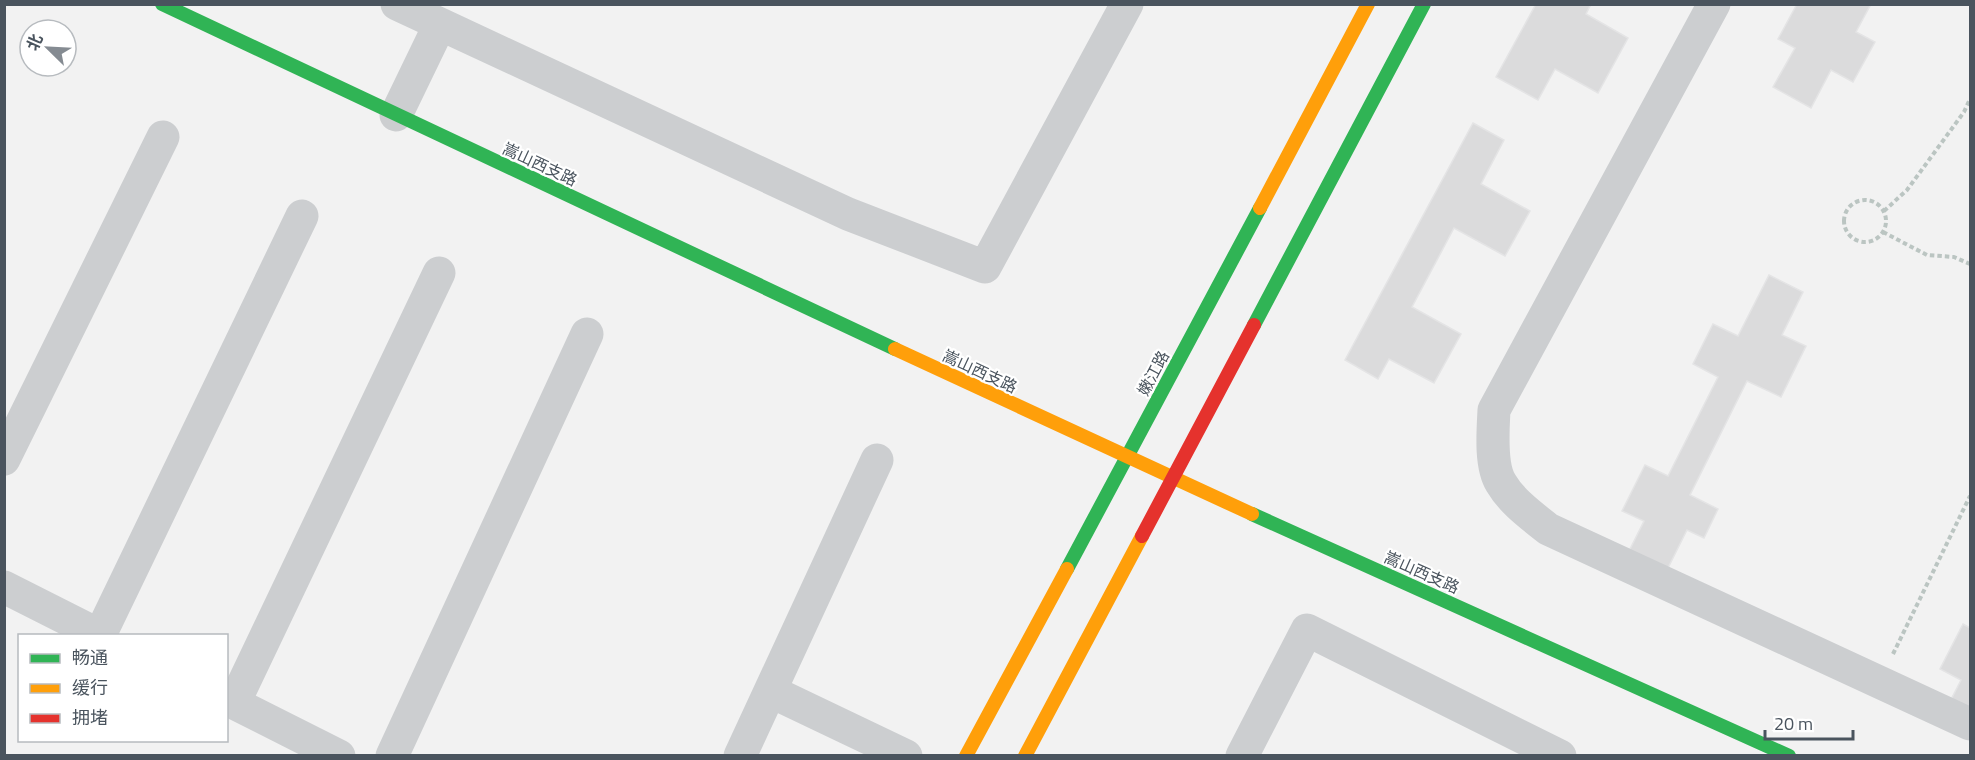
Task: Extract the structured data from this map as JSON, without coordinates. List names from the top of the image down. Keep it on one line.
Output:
{"streets":{"main road":["嵩山西支路","嫩江路"]},"crossings":[["嵩山西支路","嫩江路"]],"legend":["畅通","缓行","拥堵"],"scale_bar":"20 m","north":"top left"}
